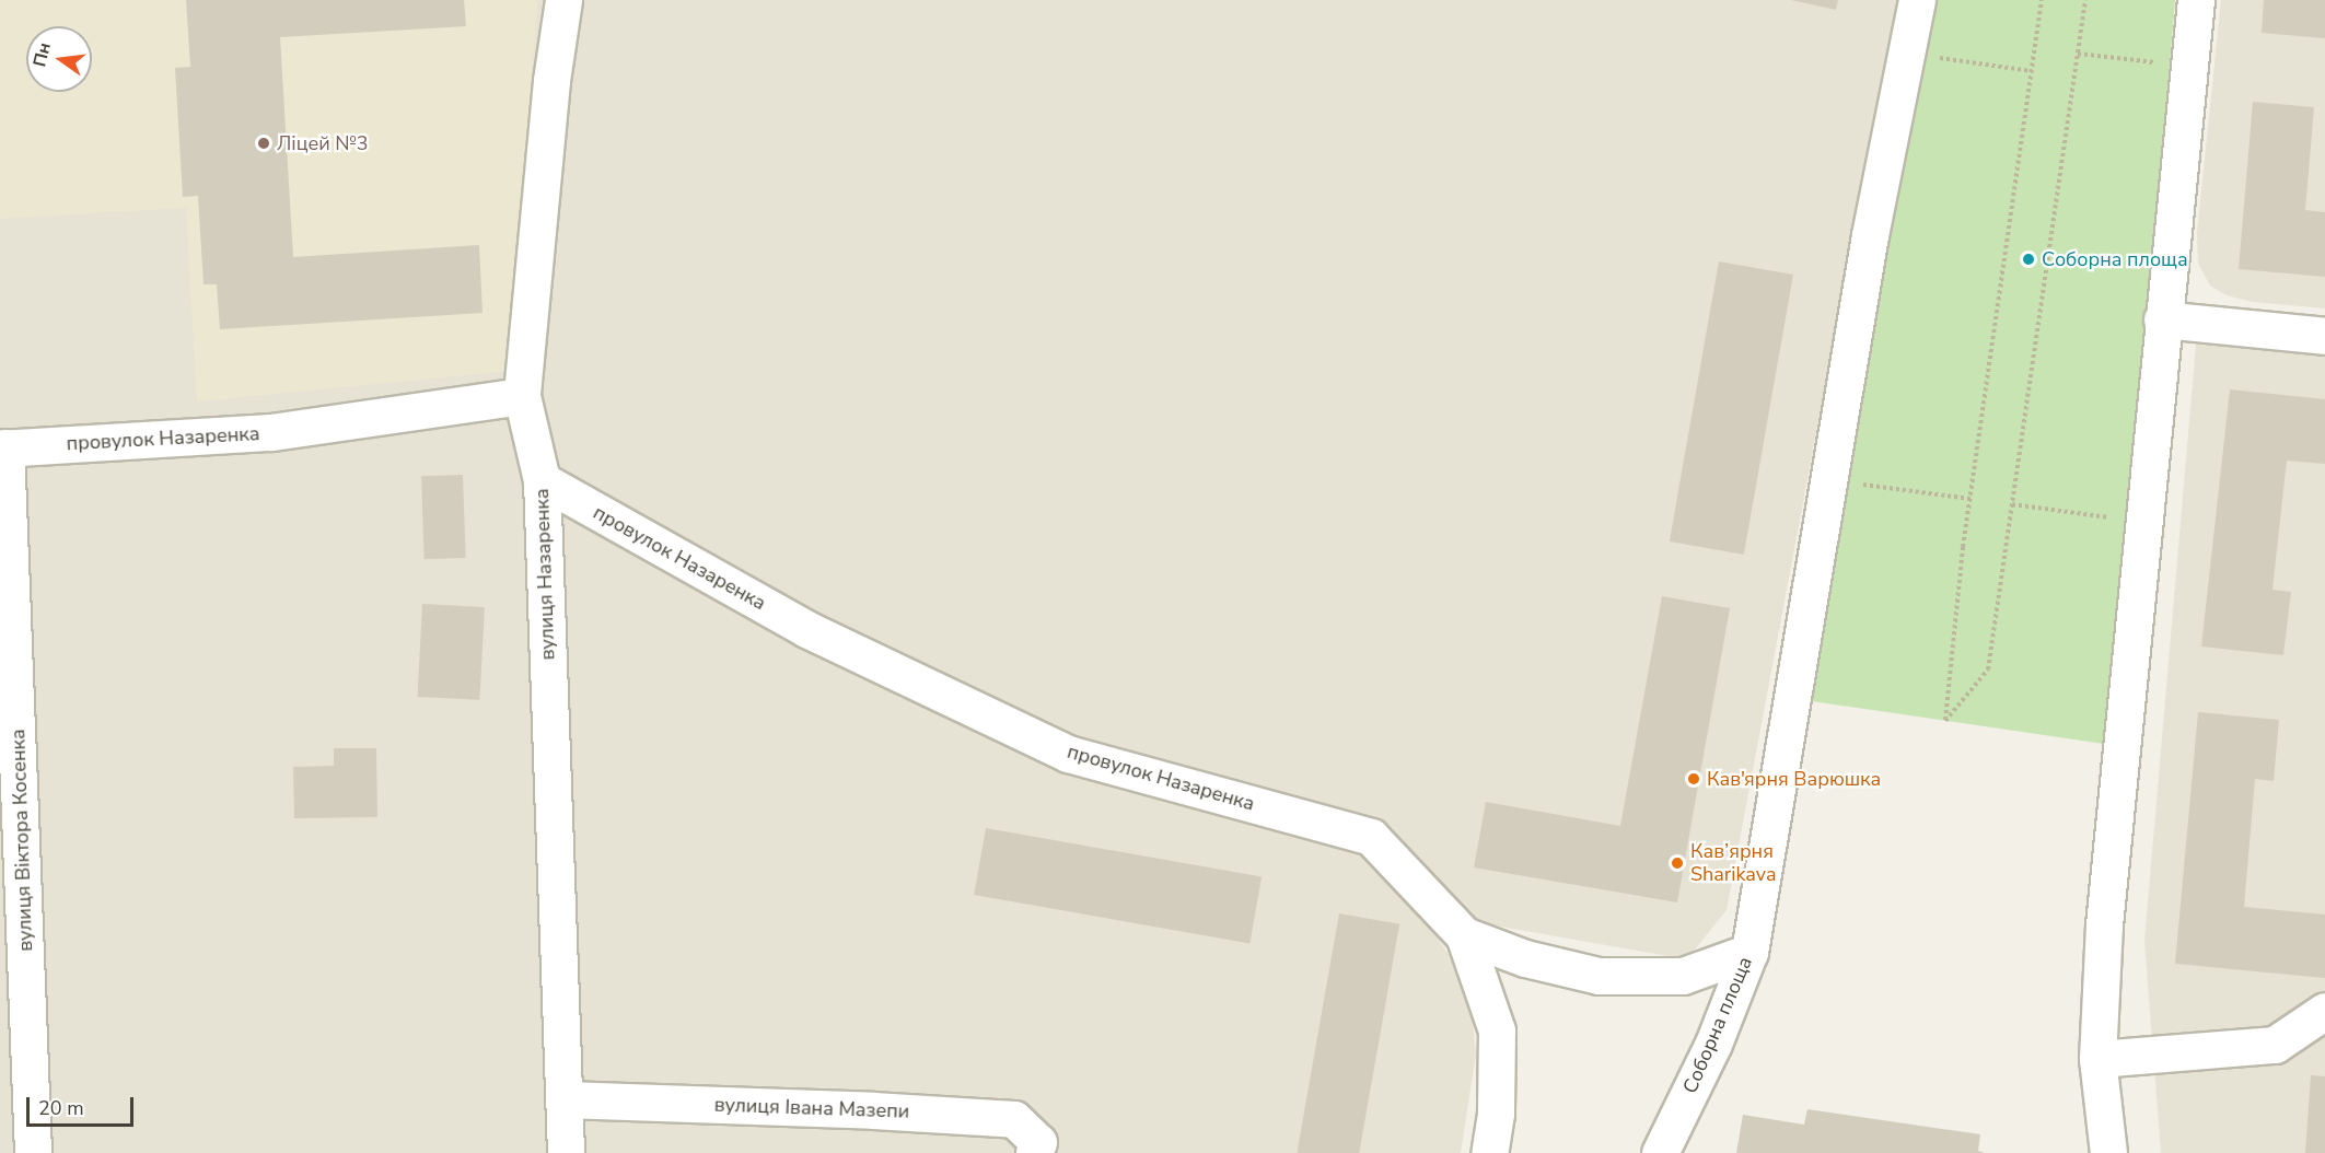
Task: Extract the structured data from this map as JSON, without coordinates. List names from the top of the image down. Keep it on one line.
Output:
{"streets":{"street":["провулок Назаренка","вулиця Назаренка","вулиця Віктора Косенка","Соборна площа","вулиця Івана Мазепи"]},"crossings":[["провулок Назаренка","вулиця Назаренка"],["провулок Назаренка","вулиця Віктора Косенка"],["провулок Назаренка","Соборна площа"],["вулиця Назаренка","вулиця Івана Мазепи"]],"places":["Ліцей №3","Соборна площа","Кав'ярня Варюшка","Кав’ярня Sharikava"],"scale_bar":"20 m","north":"left"}
